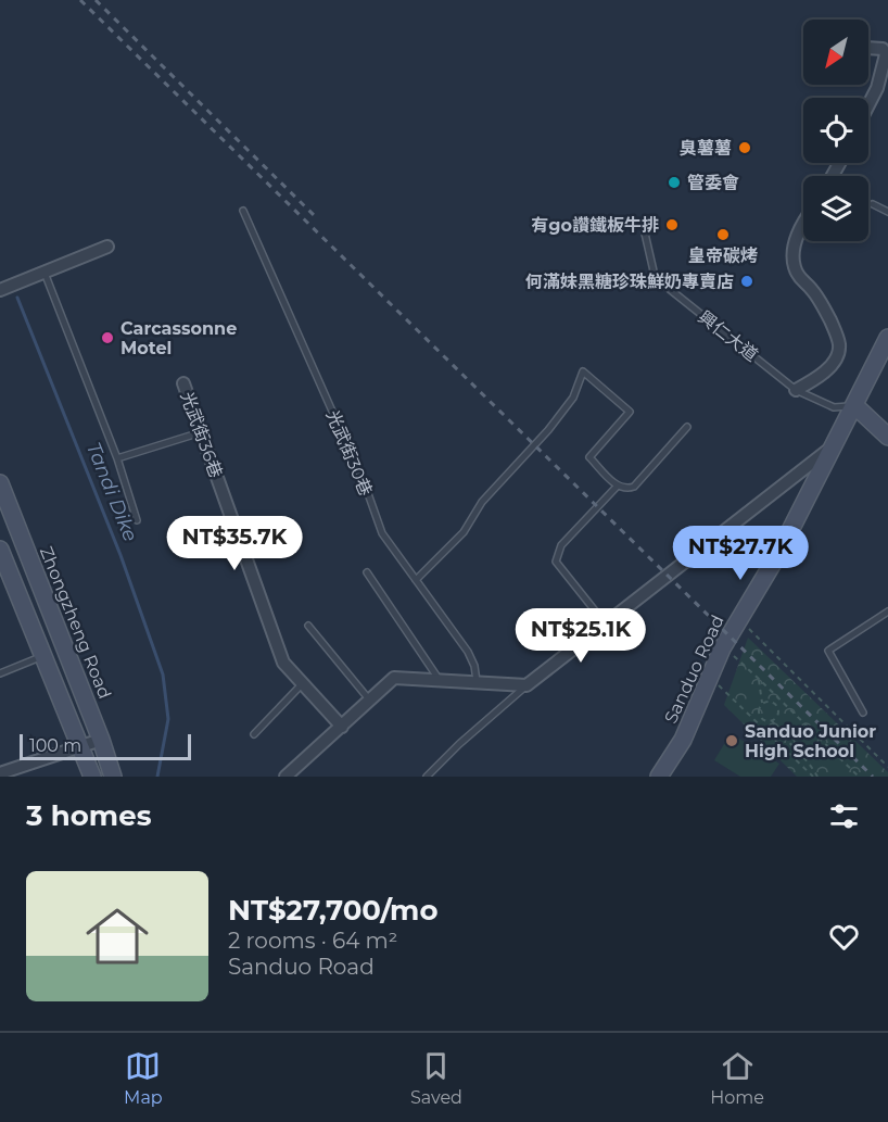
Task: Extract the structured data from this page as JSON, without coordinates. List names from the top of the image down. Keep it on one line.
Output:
{"streets":{"main road":["Zhongzheng Road","Sanduo Road"],"street":["光武街36巷"],"lane":["興仁大道","光武街30巷"]},"crossings":[["興仁大道","Sanduo Road"]],"water":["Tandi Dike"],"places":["臭薯薯","管委會","有go讚鐵板牛排","皇帝碳烤","何滿妹黑糖珍珠鮮奶專賣店","Carcassonne Motel","Sanduo Junior High School"],"scale_bar":"100 m","north":"bottom left","page":{"price":["NT$35.7K","NT$27.7K","NT$25.1K"],"scale":"100 m","heading":"3 homes","list":[{"name":"NT$27,700/mo","note":"2 rooms · 64 m² · Sanduo Road"}],"tabs":["Map","Saved","Home"]}}
